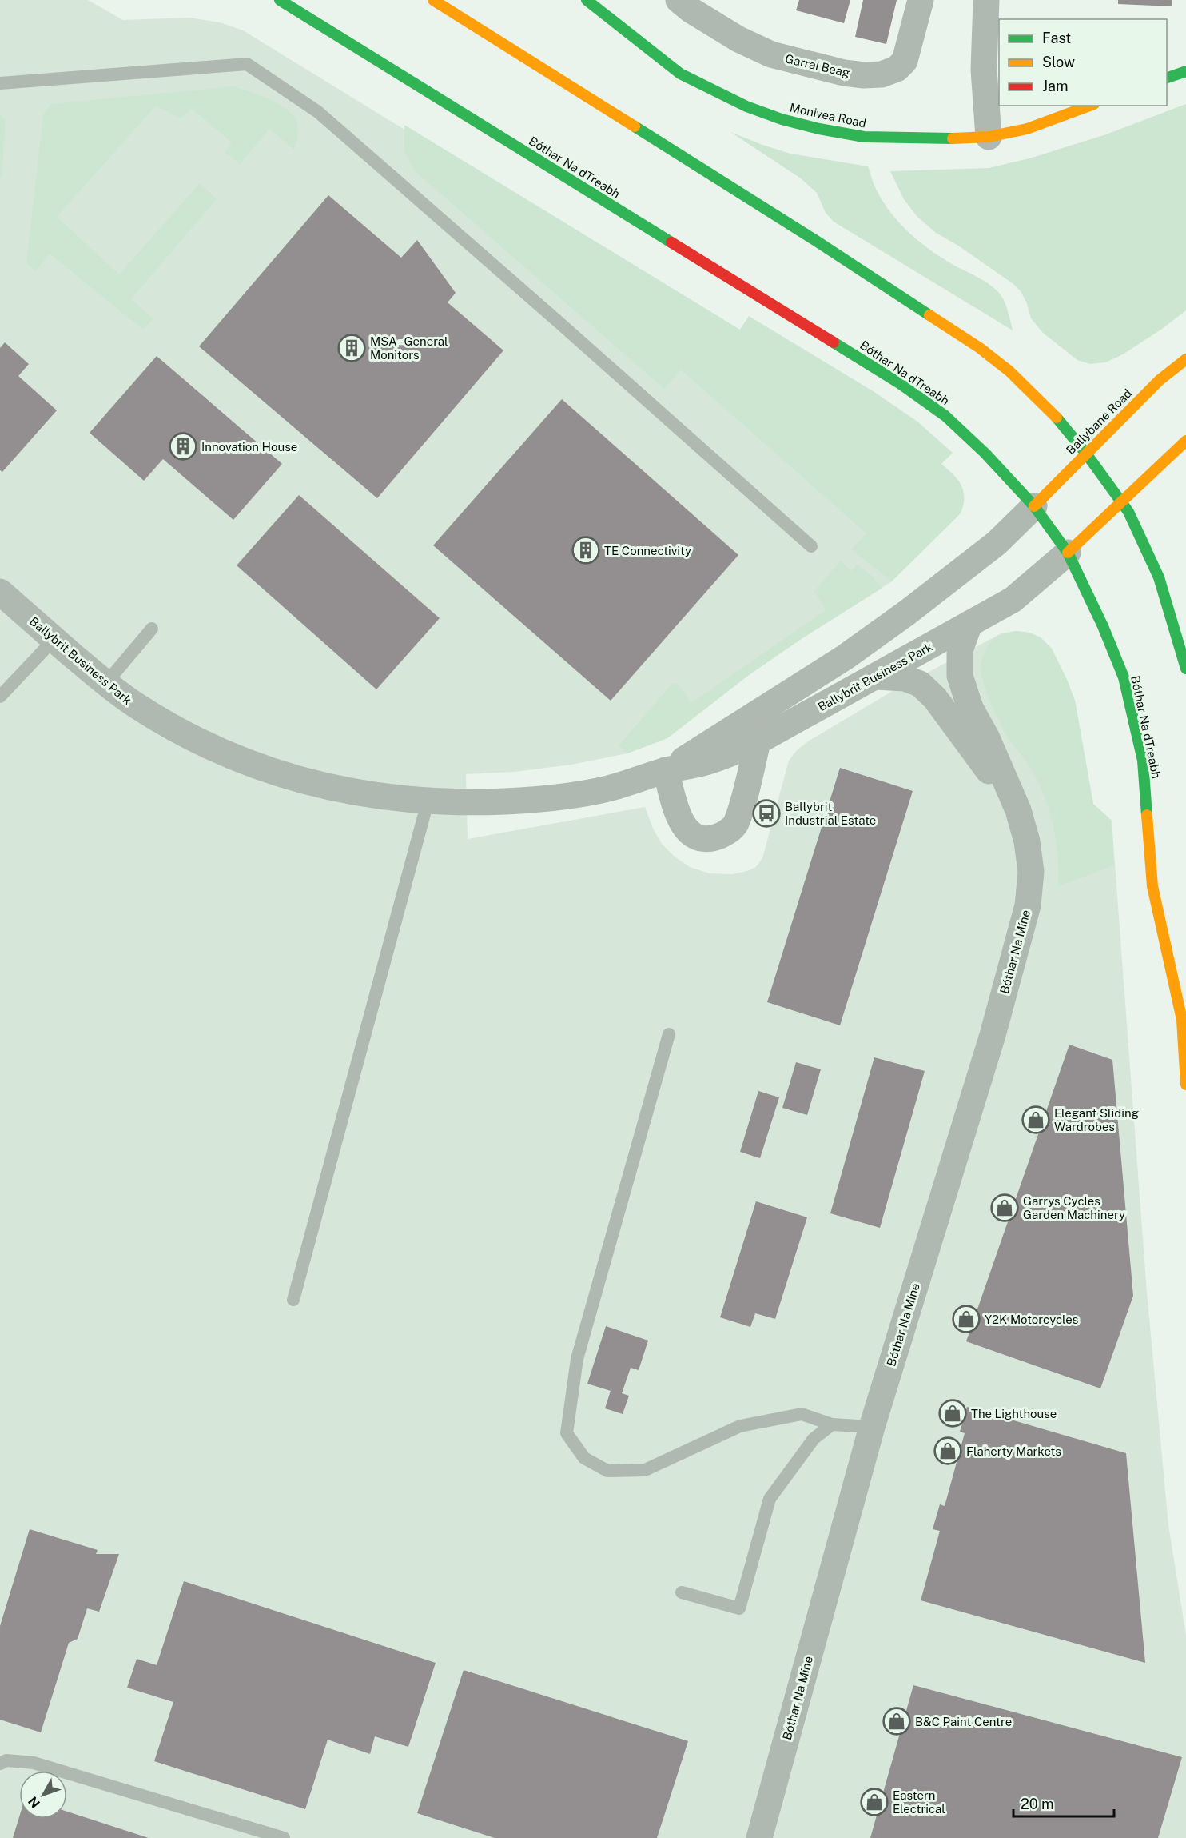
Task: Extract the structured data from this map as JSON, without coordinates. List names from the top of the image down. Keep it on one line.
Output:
{"streets":{"main road":["Monivea Road","Bóthar Na dTreabh","Ballybane Road"],"street":["Garraí Beag","Ballybrit Business Park","Bóthar Na Míne"]},"crossings":[["Bóthar Na dTreabh","Ballybane Road"],["Bóthar Na dTreabh","Ballybrit Business Park"],["Ballybane Road","Ballybrit Business Park"],["Ballybrit Business Park","Bóthar Na Míne"]],"places":{"building":["MSA - General Monitors","Innovation House","TE Connectivity"],"bus stop":["Ballybrit Industrial Estate"],"shop":["Elegant Sliding Wardrobes","Garrys Cycles Garden Machinery","Y2K Motorcycles","The Lighthouse","Flaherty Markets","B&C Paint Centre","Eastern Electrical"]},"legend":["Fast","Slow","Jam"],"scale_bar":"20 m","north":"bottom left"}
